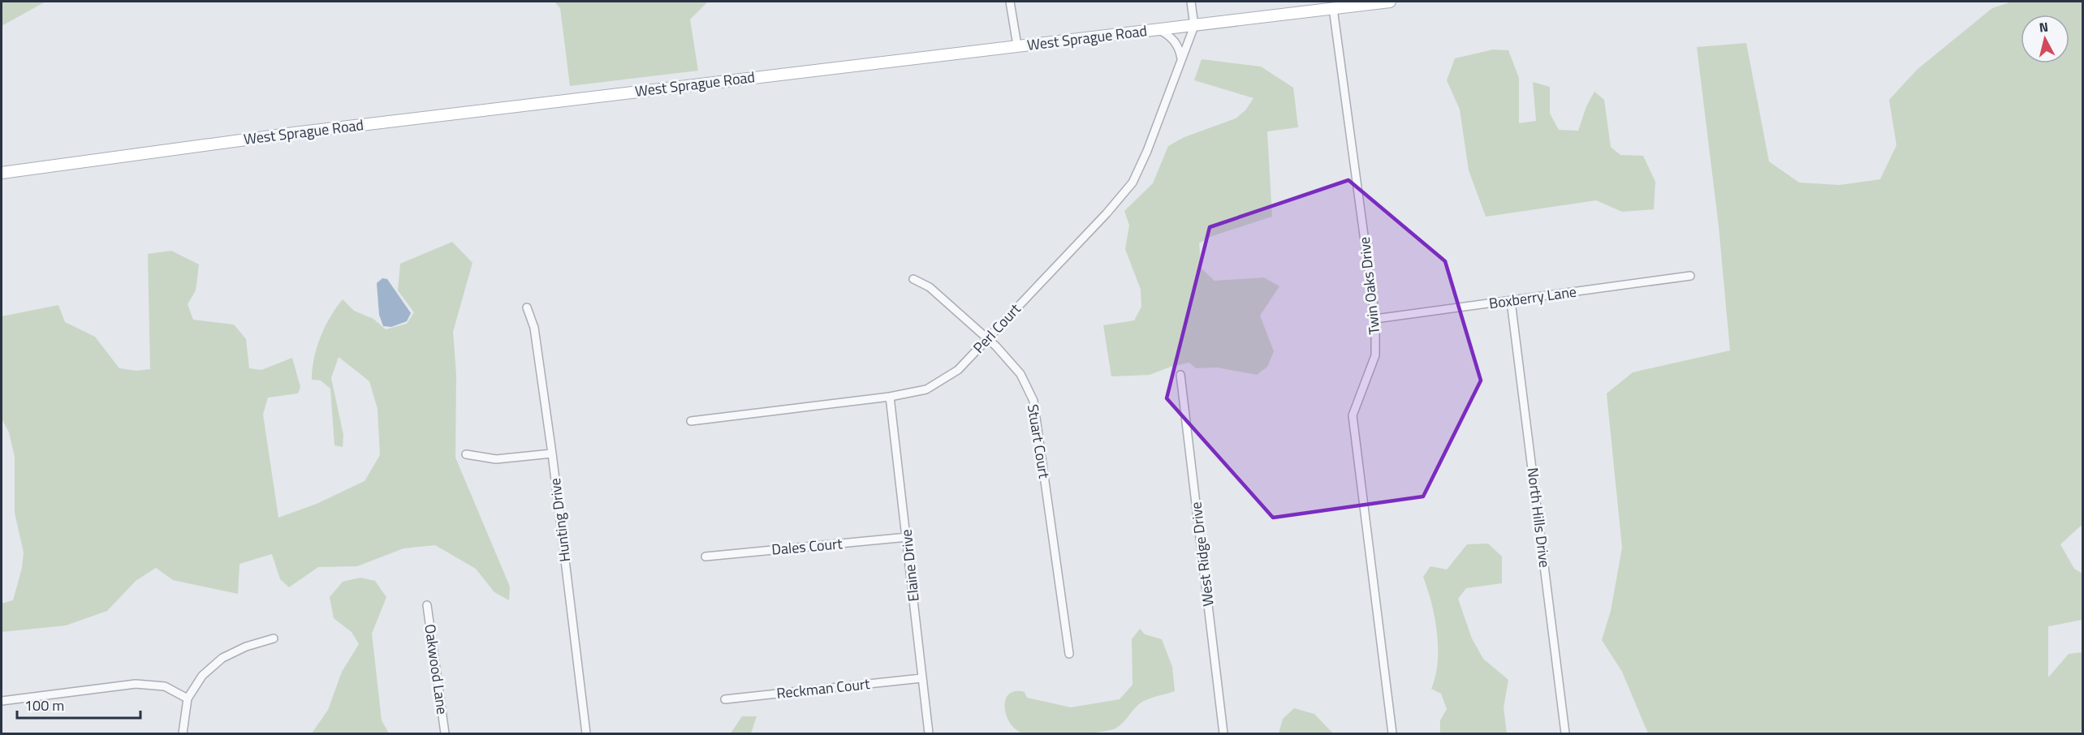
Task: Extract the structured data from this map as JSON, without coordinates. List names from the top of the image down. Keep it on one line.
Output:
{"streets":{"street":["West Sprague Road","Twin Oaks Drive","Boxberry Lane","Perl Court","Stuart Court","North Hills Drive","Hunting Drive","Dales Court","West Ridge Drive","Elaine Drive","Oakwood Lane","Reckman Court"]},"crossings":[["West Sprague Road","Twin Oaks Drive"],["West Sprague Road","Perl Court"],["Twin Oaks Drive","Boxberry Lane"],["Boxberry Lane","North Hills Drive"],["Perl Court","Stuart Court"],["Perl Court","Elaine Drive"],["Dales Court","Elaine Drive"],["Elaine Drive","Reckman Court"]],"scale_bar":"100 m","north":"top"}
